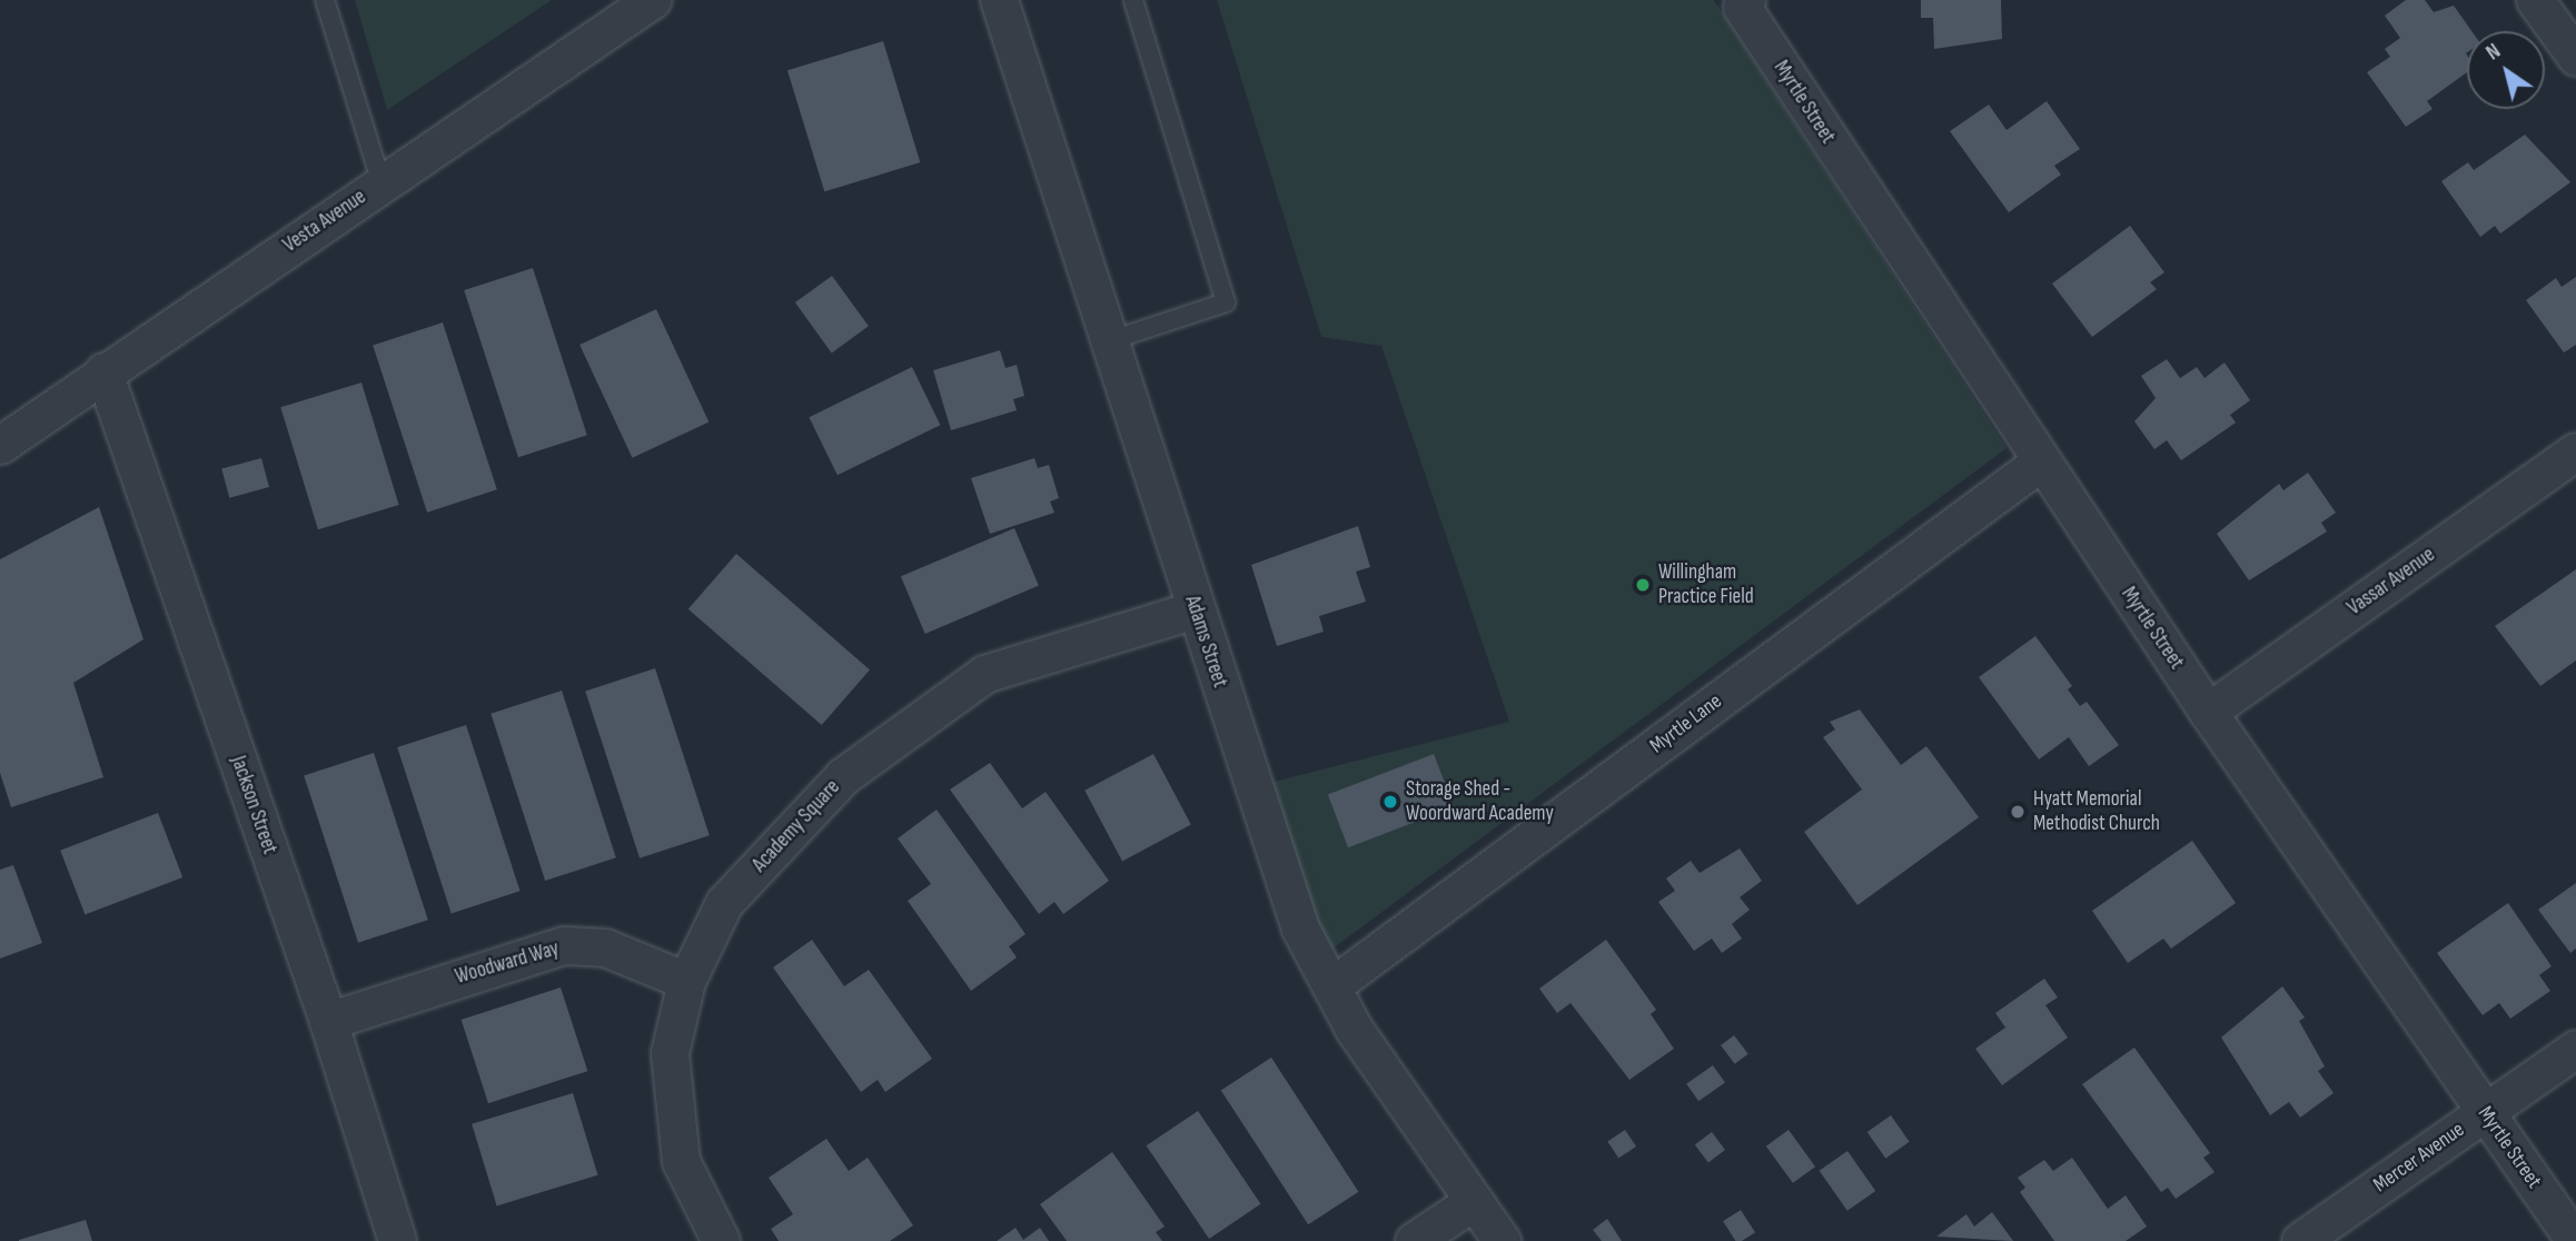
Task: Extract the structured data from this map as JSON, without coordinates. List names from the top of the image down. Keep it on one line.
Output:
{"streets":{"street":["Myrtle Street","Vesta Avenue","Vassar Avenue","Adams Street","Myrtle Lane","Jackson Street","Academy Square","Woodward Way","Mercer Avenue"]},"crossings":[["Myrtle Street","Vassar Avenue"],["Myrtle Street","Myrtle Lane"],["Myrtle Street","Mercer Avenue"],["Vesta Avenue","Jackson Street"],["Adams Street","Myrtle Lane"],["Adams Street","Academy Square"],["Jackson Street","Woodward Way"],["Academy Square","Woodward Way"]],"places":["Willingham Practice Field","Storage Shed - Woordward Academy","Hyatt Memorial Methodist Church"],"north":"top left"}
